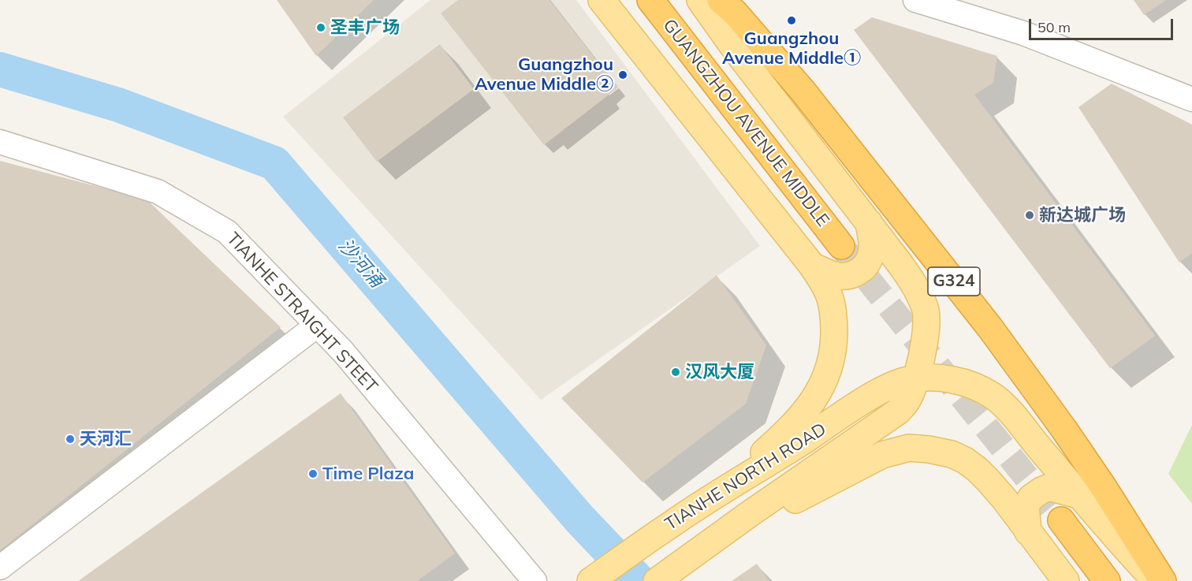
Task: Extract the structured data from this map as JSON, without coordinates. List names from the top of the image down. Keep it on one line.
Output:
{"streets":{"highway":["GUANGZHOU AVENUE MIDDLE","G324"],"main road":["TIANHE NORTH ROAD"],"street":["TIANHE STRAIGHT STEET"]},"water":["沙河涌"],"places":["Guangzhou Avenue Middle①","圣丰广场","Guangzhou Avenue Middle②","新达城广场","汉风大厦","天河汇","Time Plaza"],"scale_bar":"50 m"}
